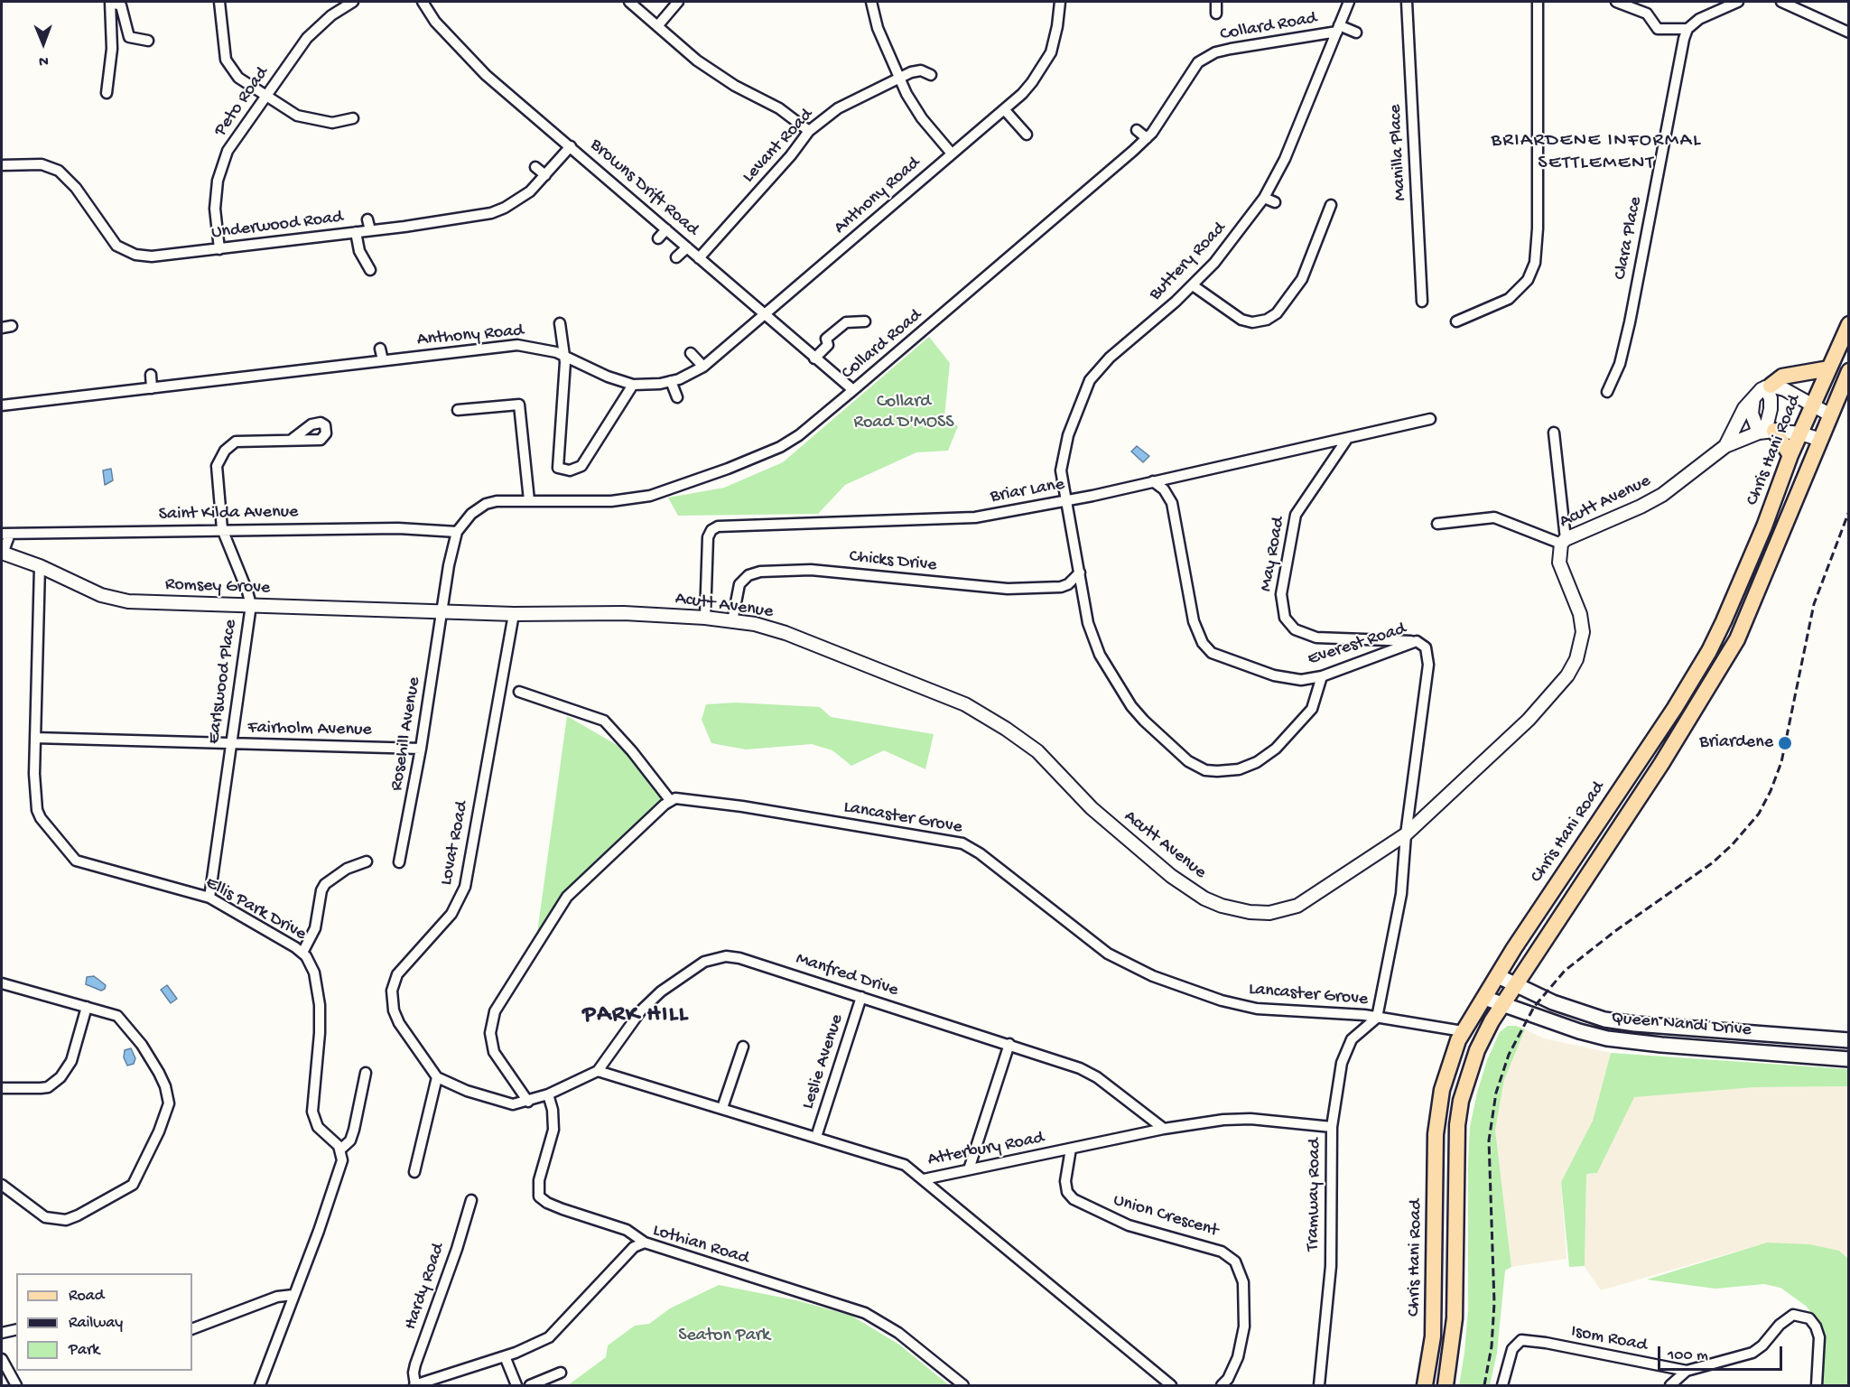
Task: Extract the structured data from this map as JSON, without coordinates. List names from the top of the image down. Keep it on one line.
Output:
{"streets":{"main road":["Chris Hani Road","Queen Nandi Drive"],"street":["Collard Road","Peto Road","Levant Road","Manilla Place","Browns Drift Road","Anthony Road","Underwood Road","Clara Place","Buttery Road","Briar Lane","Acutt Avenue","Saint Kilda Avenue","May Road","Chicks Drive","Romsey Grove","Everest Road","Earlswood Place","Fairholm Avenue","Rosehill Avenue","Lancaster Grove","Lovat Road","Ellis Park Drive","Manfred Drive","Leslie Avenue","Atterbury Road","Tramway Road","Union Crescent","Lothian Road","Hardy Road","Isom Road"]},"crossings":[["Collard Road","Browns Drift Road"],["Collard Road","Buttery Road"],["Collard Road","Saint Kilda Avenue"],["Peto Road","Underwood Road"],["Levant Road","Browns Drift Road"],["Browns Drift Road","Anthony Road"],["Browns Drift Road","Underwood Road"],["Buttery Road","Briar Lane"],["Buttery Road","Chicks Drive"],["Buttery Road","Everest Road"],["Chris Hani Road","Acutt Avenue"],["Chris Hani Road","Lancaster Grove"],["Chris Hani Road","Queen Nandi Drive"],["Briar Lane","Acutt Avenue"],["Briar Lane","May Road"],["Briar Lane","Everest Road"],["Acutt Avenue","Chicks Drive"],["Acutt Avenue","Romsey Grove"],["Acutt Avenue","Everest Road"],["Acutt Avenue","Rosehill Avenue"],["Acutt Avenue","Lovat Road"],["Saint Kilda Avenue","Earlswood Place"],["May Road","Everest Road"],["Romsey Grove","Earlswood Place"],["Romsey Grove","Rosehill Avenue"],["Romsey Grove","Ellis Park Drive"],["Everest Road","Lancaster Grove"],["Everest Road","Tramway Road"],["Earlswood Place","Fairholm Avenue"],["Earlswood Place","Ellis Park Drive"],["Fairholm Avenue","Rosehill Avenue"],["Fairholm Avenue","Ellis Park Drive"],["Lancaster Grove","Tramway Road"],["Manfred Drive","Leslie Avenue"],["Manfred Drive","Atterbury Road"],["Leslie Avenue","Atterbury Road"],["Atterbury Road","Tramway Road"],["Atterbury Road","Union Crescent"],["Lothian Road","Hardy Road"]],"districts":["BRIARDENE INFORMAL SETTLEMENT","PARK HILL"],"parks":["Collard Road D'MOSS","Seaton Park"],"places":["Briardene"],"legend":["Road","Railway","Park"],"scale_bar":"100 m","north":"bottom"}
